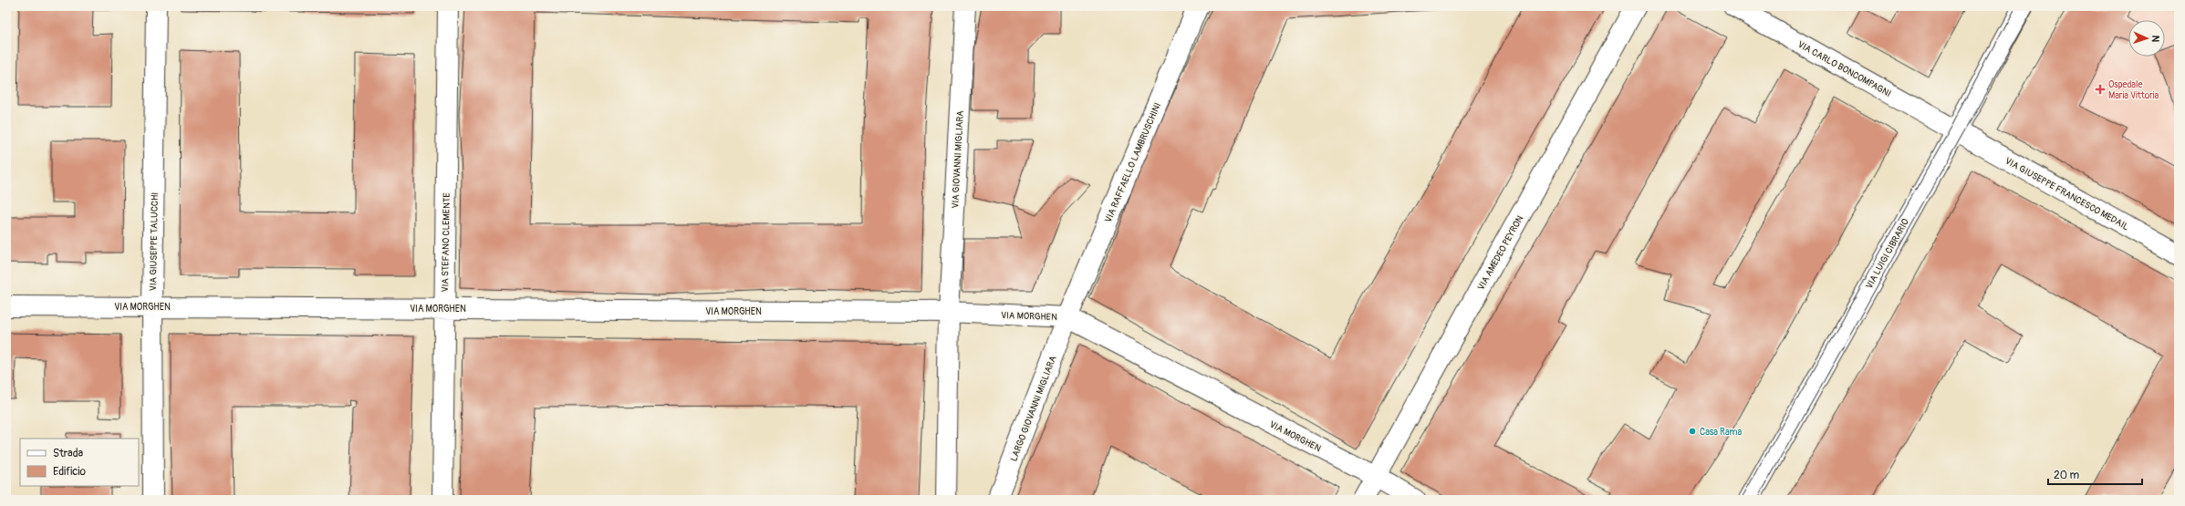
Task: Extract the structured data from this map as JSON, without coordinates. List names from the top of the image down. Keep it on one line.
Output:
{"streets":{"street":["VIA CARLO BONCOMPAGNI","VIA GIOVANNI MIGLIARA","VIA RAFFAELLO LAMBRUSCHINI","VIA GIUSEPPE FRANCESCO MEDAIL","VIA GIUSEPPE TALUCCHI","VIA STEFANO CLEMENTE","VIA AMEDEO PEYRON","VIA LUIGI CIBRARIO","VIA MORGHEN","LARGO GIOVANNI MIGLIARA"]},"crossings":[["VIA CARLO BONCOMPAGNI","VIA GIUSEPPE FRANCESCO MEDAIL"],["VIA CARLO BONCOMPAGNI","VIA LUIGI CIBRARIO"],["VIA GIOVANNI MIGLIARA","VIA MORGHEN"],["VIA RAFFAELLO LAMBRUSCHINI","VIA MORGHEN"],["VIA RAFFAELLO LAMBRUSCHINI","LARGO GIOVANNI MIGLIARA"],["VIA GIUSEPPE FRANCESCO MEDAIL","VIA LUIGI CIBRARIO"],["VIA GIUSEPPE TALUCCHI","VIA MORGHEN"],["VIA STEFANO CLEMENTE","VIA MORGHEN"],["VIA AMEDEO PEYRON","VIA MORGHEN"],["VIA MORGHEN","LARGO GIOVANNI MIGLIARA"]],"places":{"health":["Ospedale Maria Vittoria"],"other":["Casa Rama"]},"legend":["Strada","Edificio"],"scale_bar":"20 m","north":"right"}
